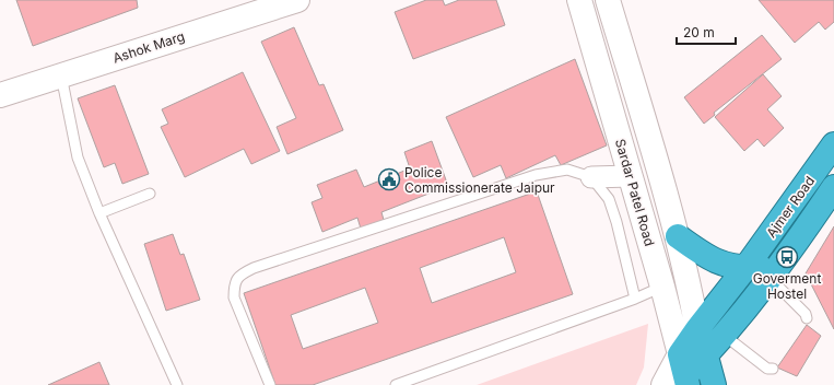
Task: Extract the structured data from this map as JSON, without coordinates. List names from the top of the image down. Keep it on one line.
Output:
{"streets":{"highway":["Ajmer Road"],"street":["Ashok Marg","Sardar Patel Road"]},"crossings":[["Sardar Patel Road","Ajmer Road"]],"places":{"public building":["Police Commissionerate Jaipur"],"bus stop":["Goverment Hostel"]},"scale_bar":"20 m"}
